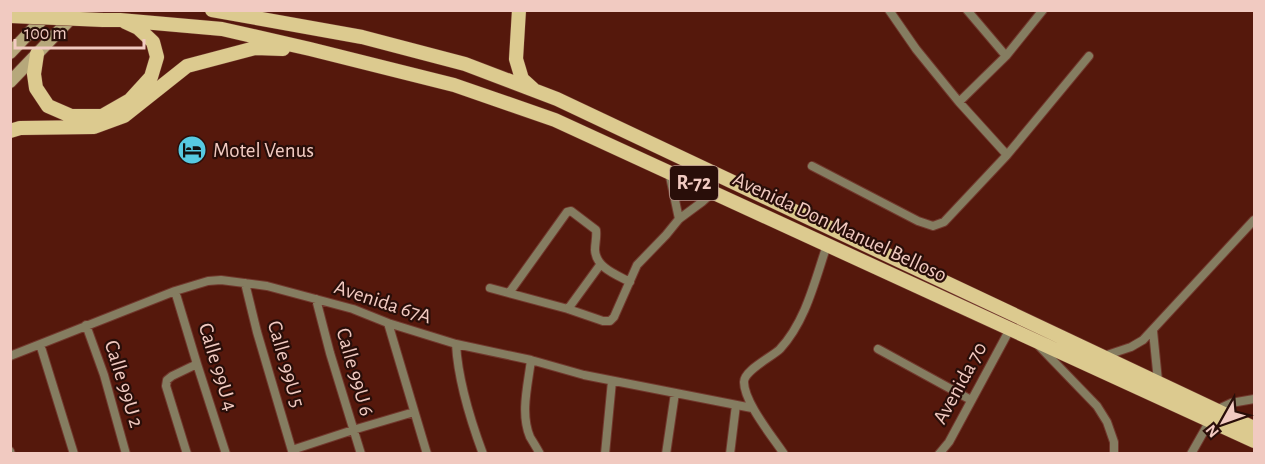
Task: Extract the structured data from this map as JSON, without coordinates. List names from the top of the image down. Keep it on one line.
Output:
{"streets":{"main road":["R-72","Avenida Don Manuel Belloso"],"street":["Avenida 67A","Calle 99U 5","Calle 99U 4","Calle 99U 6","Avenida 70","Calle 99U 2"]},"crossings":[["Avenida Don Manuel Belloso","Avenida 70"],["Avenida 67A","Calle 99U 5"],["Avenida 67A","Calle 99U 4"],["Avenida 67A","Calle 99U 6"],["Avenida 67A","Calle 99U 2"]],"places":{"hotel":["Motel Venus"]},"scale_bar":"100 m","north":"bottom left"}
